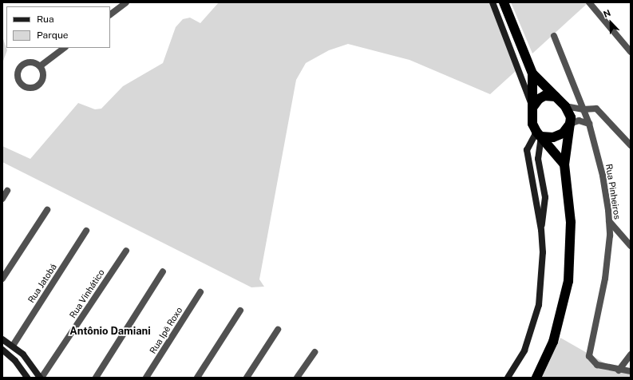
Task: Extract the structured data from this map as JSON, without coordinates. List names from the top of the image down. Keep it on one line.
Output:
{"streets":{"street":["Rua Pinheiros","Rua Jatobá","Rua Vinhático","Rua Ipê Roxo"]},"districts":["Antônio Damiani"],"legend":["Rua","Parque"],"north":"top left"}
